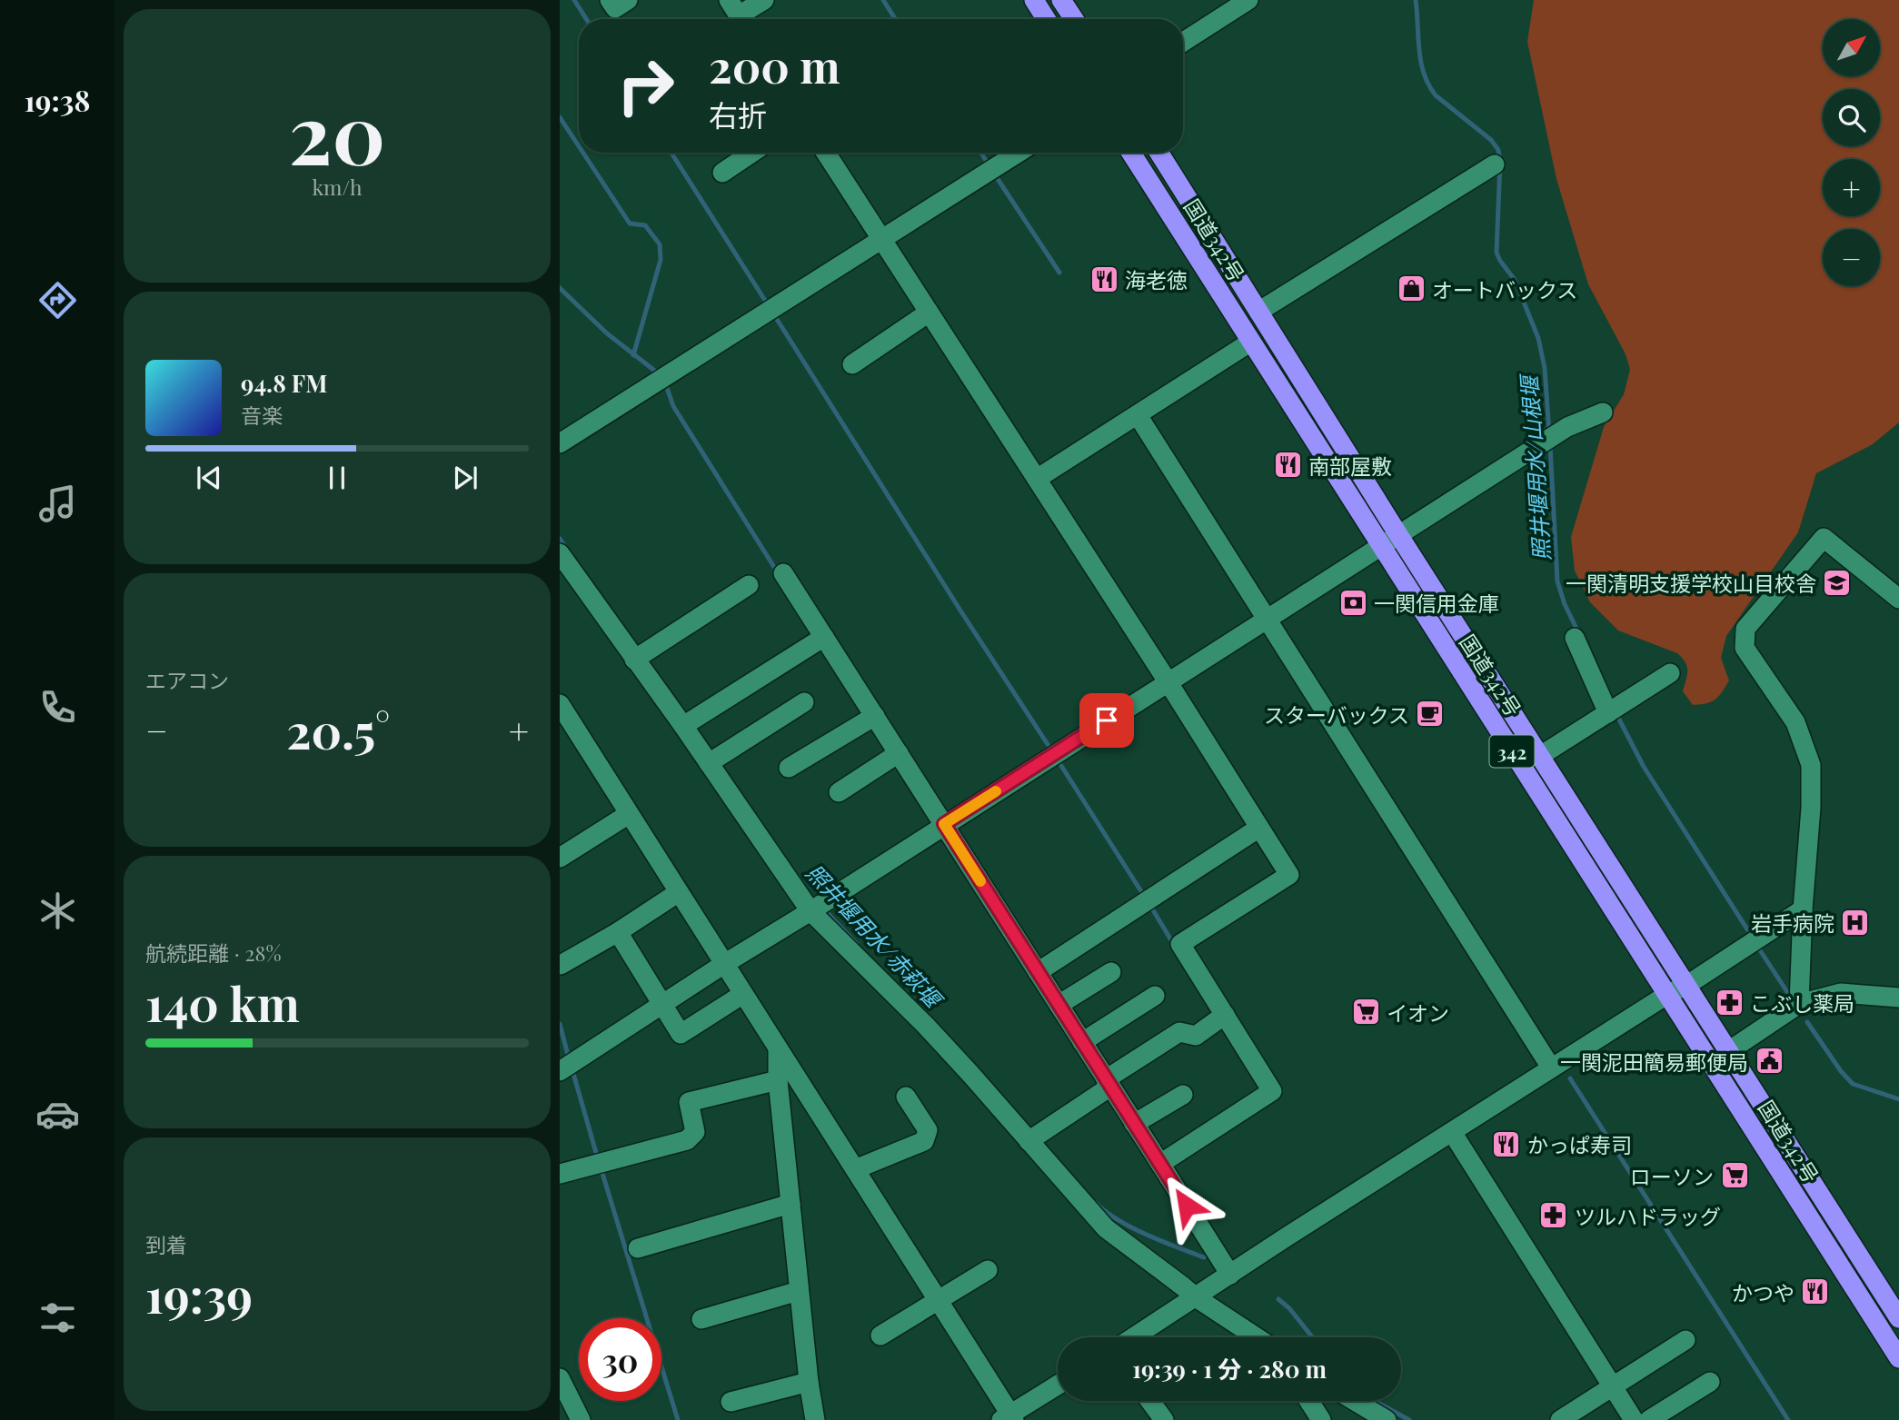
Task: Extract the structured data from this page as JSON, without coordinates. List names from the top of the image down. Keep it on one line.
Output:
{"streets":{"highway":["国道342号","342"]},"water":["照井堰用水/山根堰","照井堰用水/赤萩堰"],"places":{"restaurant":["海老徳","南部屋敷","かっぱ寿司","かつや"],"shop":["オートバックス"],"school or university":["一関清明支援学校山目校舎"],"bank":["一関信用金庫"],"cafe":["スターバックス"],"hospital":["岩手病院"],"pharmacy":["こぶし薬局","ツルハドラッグ"],"supermarket":["イオン","ローソン"],"public building":["一関泥田簡易郵便局"]},"north":"top right","page":{"tabs":"19:38","tile":[["20","km/h"],"エアコン",["航続距離 · 28%","140 km"],["到着","19:39"]],"map_buttons":["+","−"],"turn":["200 m","右折"],"song":["94.8 FM","音楽"],"heat":["−","20.5°","+"],"limit":"30","trip":"19:39 · 1 分 · 280 m"}}
